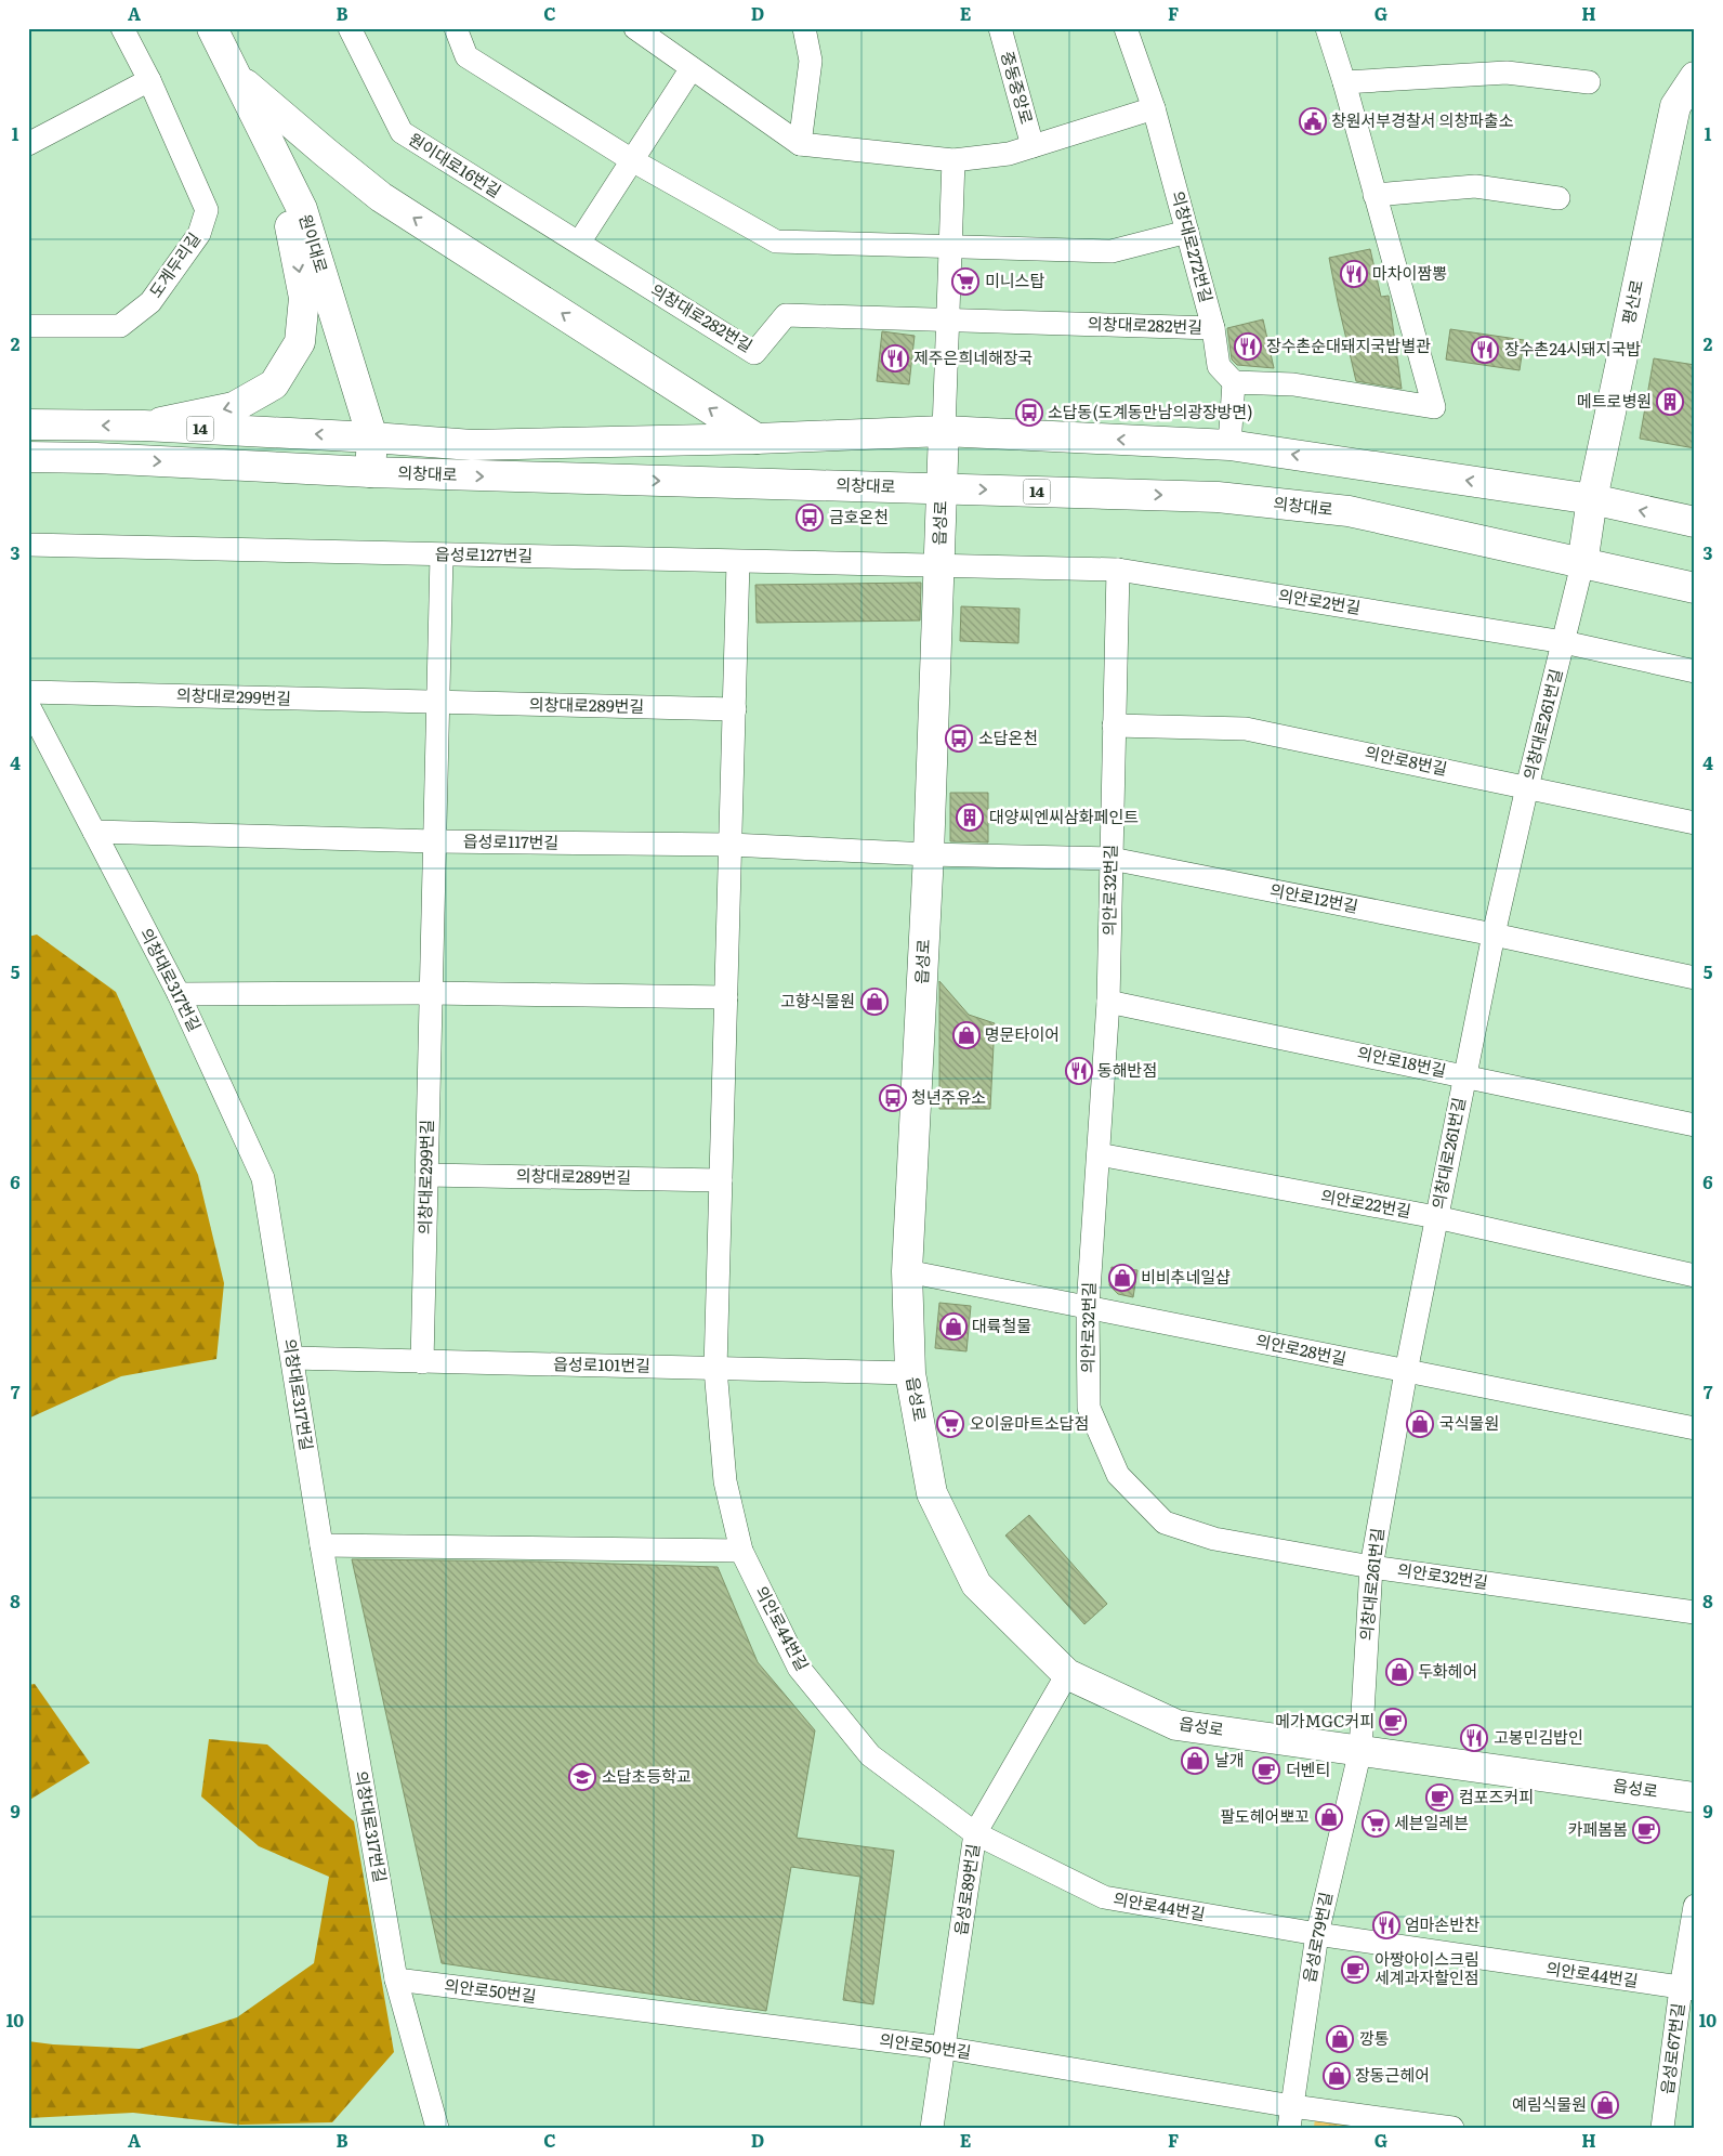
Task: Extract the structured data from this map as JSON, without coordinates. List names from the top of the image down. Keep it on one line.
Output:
{"streets":{"main road":["원이대로","평산로","14","의창대로","읍성로"],"street":["중동중앙로","원이대로16번길","의창대로272번길","도계두리길","의창대로282번길","읍성로127번길","의안로2번길","의창대로299번길","의창대로289번길","의창대로261번길","의안로8번길","읍성로117번길","의안로32번길","의안로12번길","의창대로317번길","의안로18번길","의안로22번길","의안로28번길","읍성로101번길","의안로44번길","읍성로89번길","읍성로79번길","의안로50번길","읍성로67번길"]},"crossings":[["원이대로16번길","의창대로282번길"],["원이대로","의창대로"],["의창대로272번길","의창대로282번길"],["평산로","의창대로"],["평산로","의창대로261번길"],["의창대로","읍성로"],["의창대로","의창대로261번길"],["읍성로","읍성로127번길"],["읍성로","의안로2번길"],["읍성로","의창대로261번길"],["읍성로","읍성로117번길"],["읍성로","의안로12번길"],["읍성로","의안로28번길"],["읍성로","읍성로101번길"],["읍성로","읍성로89번길"],["읍성로","읍성로79번길"],["읍성로127번길","의안로2번길"],["읍성로127번길","의창대로299번길"],["의안로2번길","의창대로261번길"],["의안로2번길","의안로32번길"],["의창대로299번길","의창대로289번길"],["의창대로299번길","읍성로117번길"],["의창대로299번길","읍성로101번길"],["의창대로261번길","의안로8번길"],["의창대로261번길","의안로32번길"],["의창대로261번길","의안로12번길"],["의창대로261번길","의안로18번길"],["의창대로261번길","의안로22번길"],["의창대로261번길","의안로28번길"],["의창대로261번길","읍성로79번길"],["의안로8번길","의안로32번길"],["읍성로117번길","의안로12번길"],["읍성로117번길","의창대로317번길"],["의안로32번길","의안로12번길"],["의안로32번길","의안로18번길"],["의안로32번길","의안로22번길"],["의안로32번길","의안로28번길"],["의창대로317번길","읍성로101번길"],["의창대로317번길","의안로50번길"],["읍성로101번길","의안로44번길"],["의안로44번길","읍성로89번길"],["의안로44번길","읍성로79번길"],["의안로44번길","읍성로67번길"],["읍성로89번길","의안로50번길"],["읍성로79번길","의안로50번길"]],"places":{"public building":["창원서부경찰서 의창파출소"],"restaurant":["마차이짬뽕","장수촌순대돼지국밥별관","장수촌24시돼지국밥","제주은희네해장국","동해반점","고봉민김밥인","엄마손반찬"],"supermarket":["미니스탑","오이윤마트소답점","세븐일레븐"],"building":["메트로병원","대양씨엔씨삼화페인트"],"bus stop":["소답동(도계동만남의광장방면)","금호온천","소답온천","청년주유소"],"shop":["고향식물원","명문타이어","비비추네일샵","대륙철물","국식물원","두화헤어","날개","팔도헤어뽀꼬","깡통","장동근헤어","예림식물원"],"cafe":["메가MGC커피","더벤티","컴포즈커피","카페봄봄","아짱아이스크림 세계과자할인점"],"school or university":["소답초등학교"]},"grid":{"columns":["A","B","C","D","E","F","G","H"],"rows":["1","2","3","4","5","6","7","8","9","10"]}}
